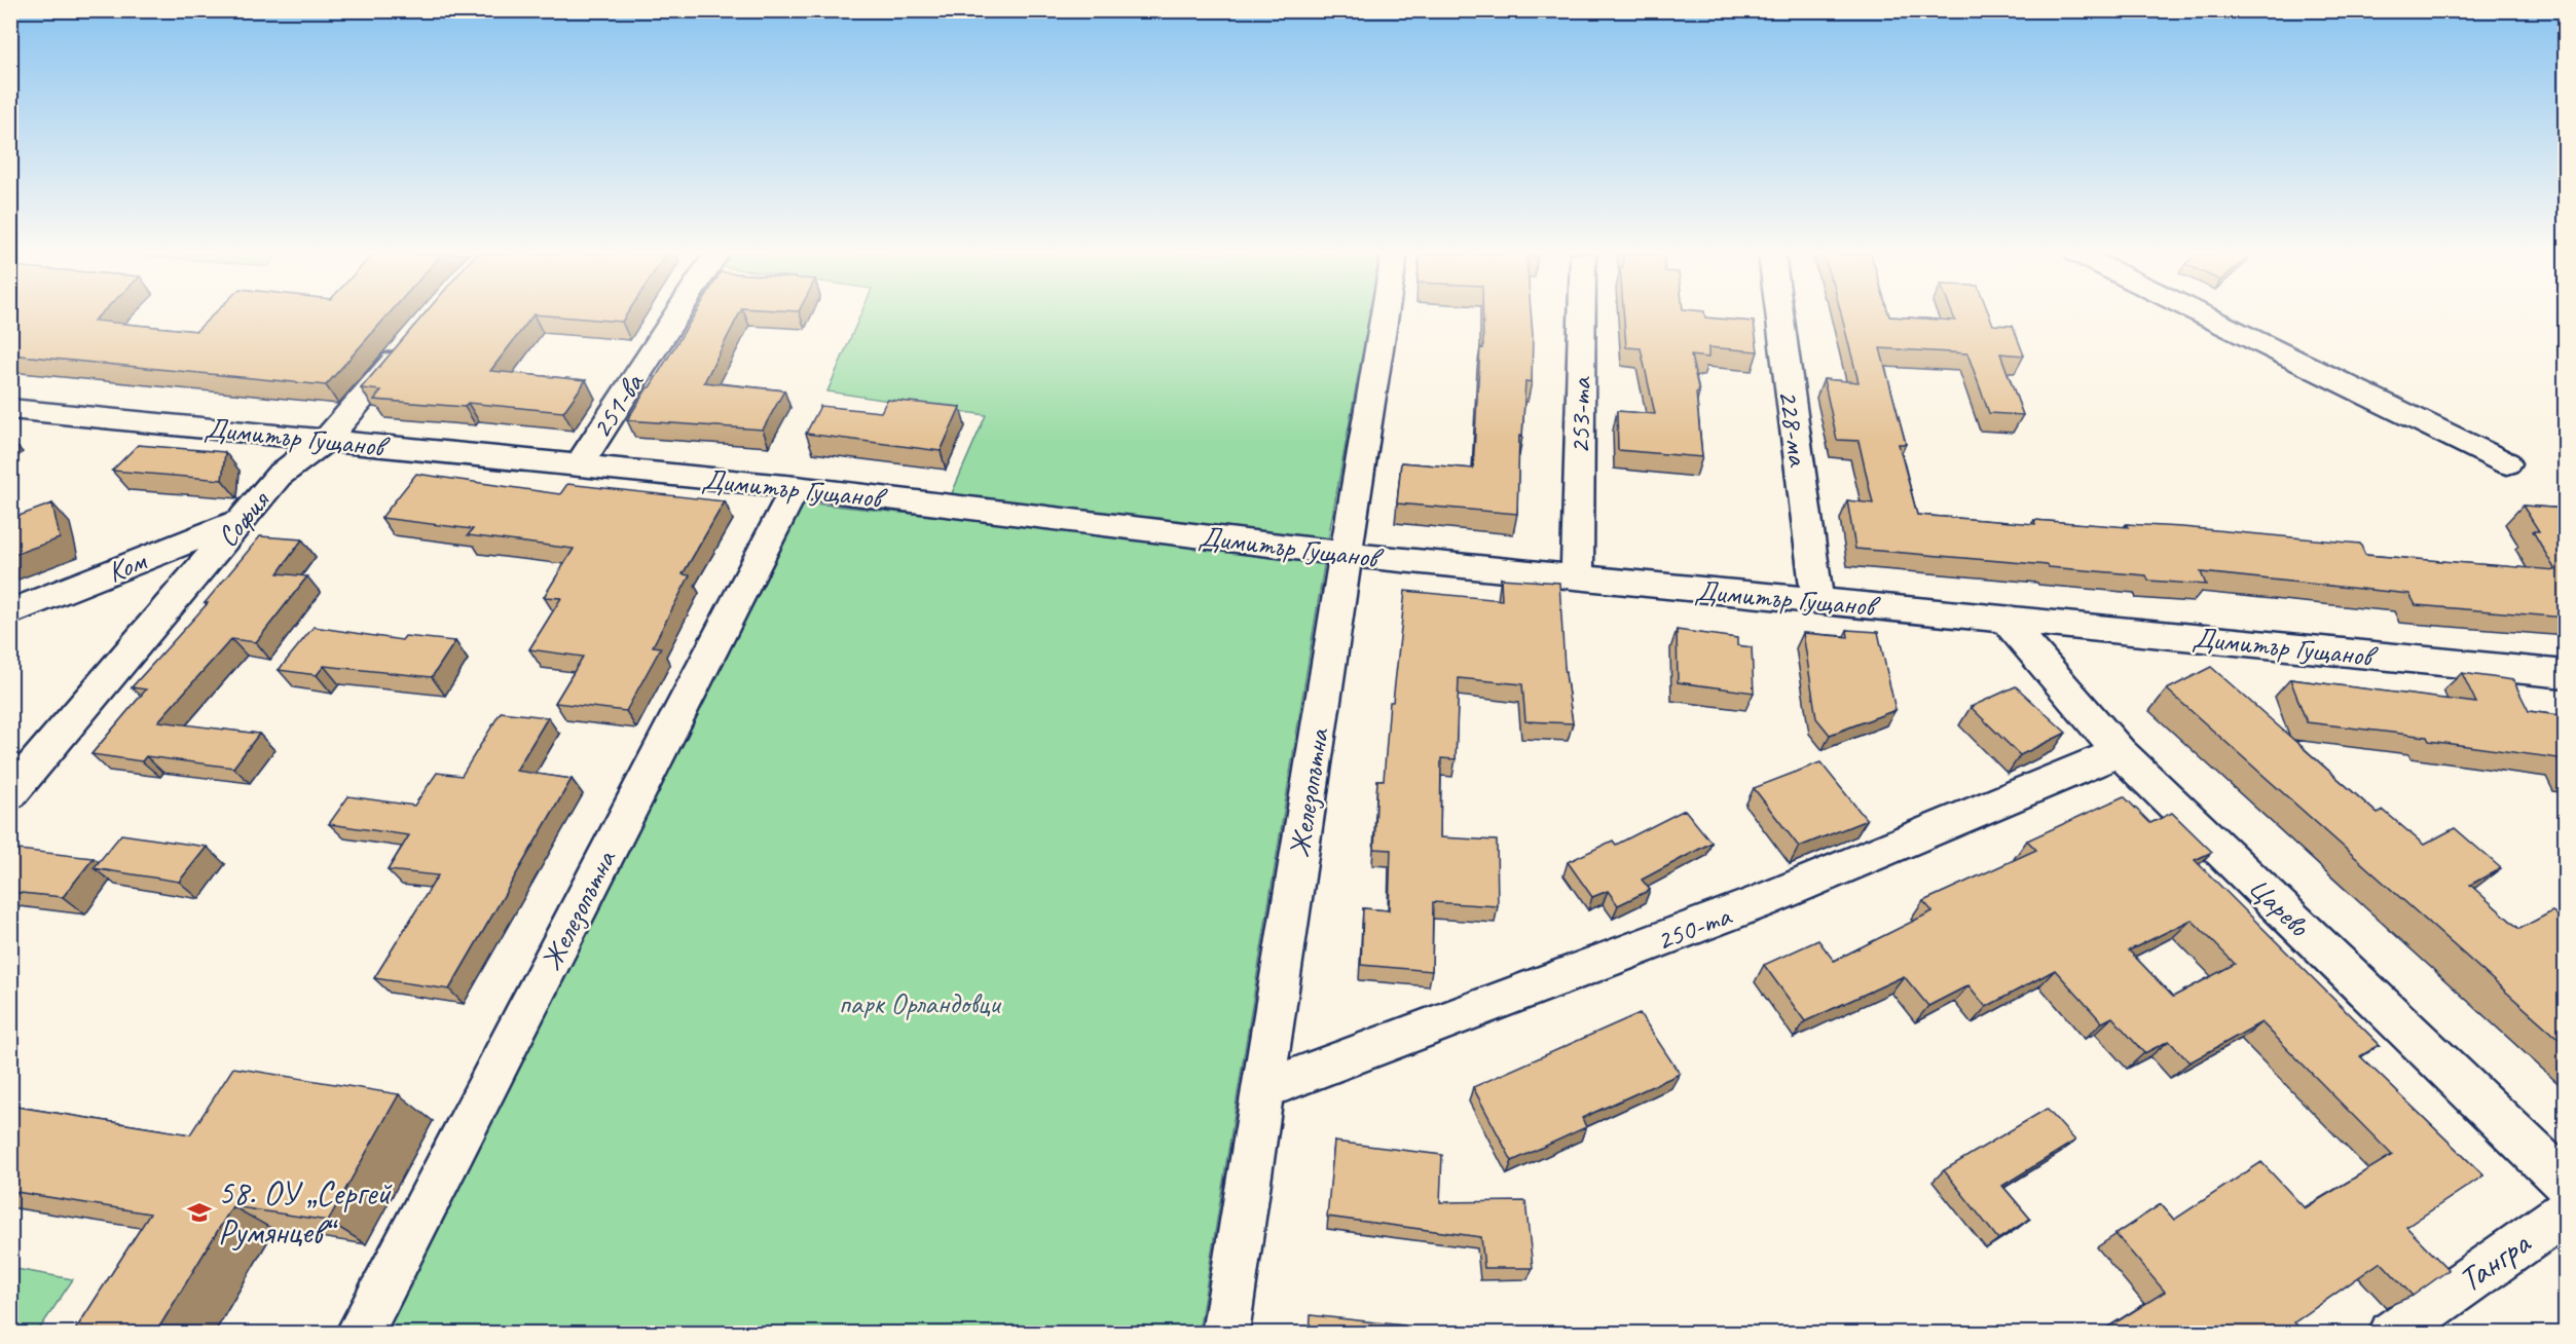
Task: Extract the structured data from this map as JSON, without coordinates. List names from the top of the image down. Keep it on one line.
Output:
{"streets":{"street":["251-ва","253-та","228-ма","Димитър Гущанов","София","Ком","Железопътна","Царево","250-та","Тангра"]},"crossings":[["251-ва","Димитър Гущанов"],["253-та","Димитър Гущанов"],["228-ма","Димитър Гущанов"],["Димитър Гущанов","София"],["Димитър Гущанов","Железопътна"],["Димитър Гущанов","Царево"],["София","Ком"],["Железопътна","250-та"],["Царево","250-та"]],"parks":["парк Орландовци"],"places":{"school or university":["58. ОУ „Сергей Румянцев“"]}}
